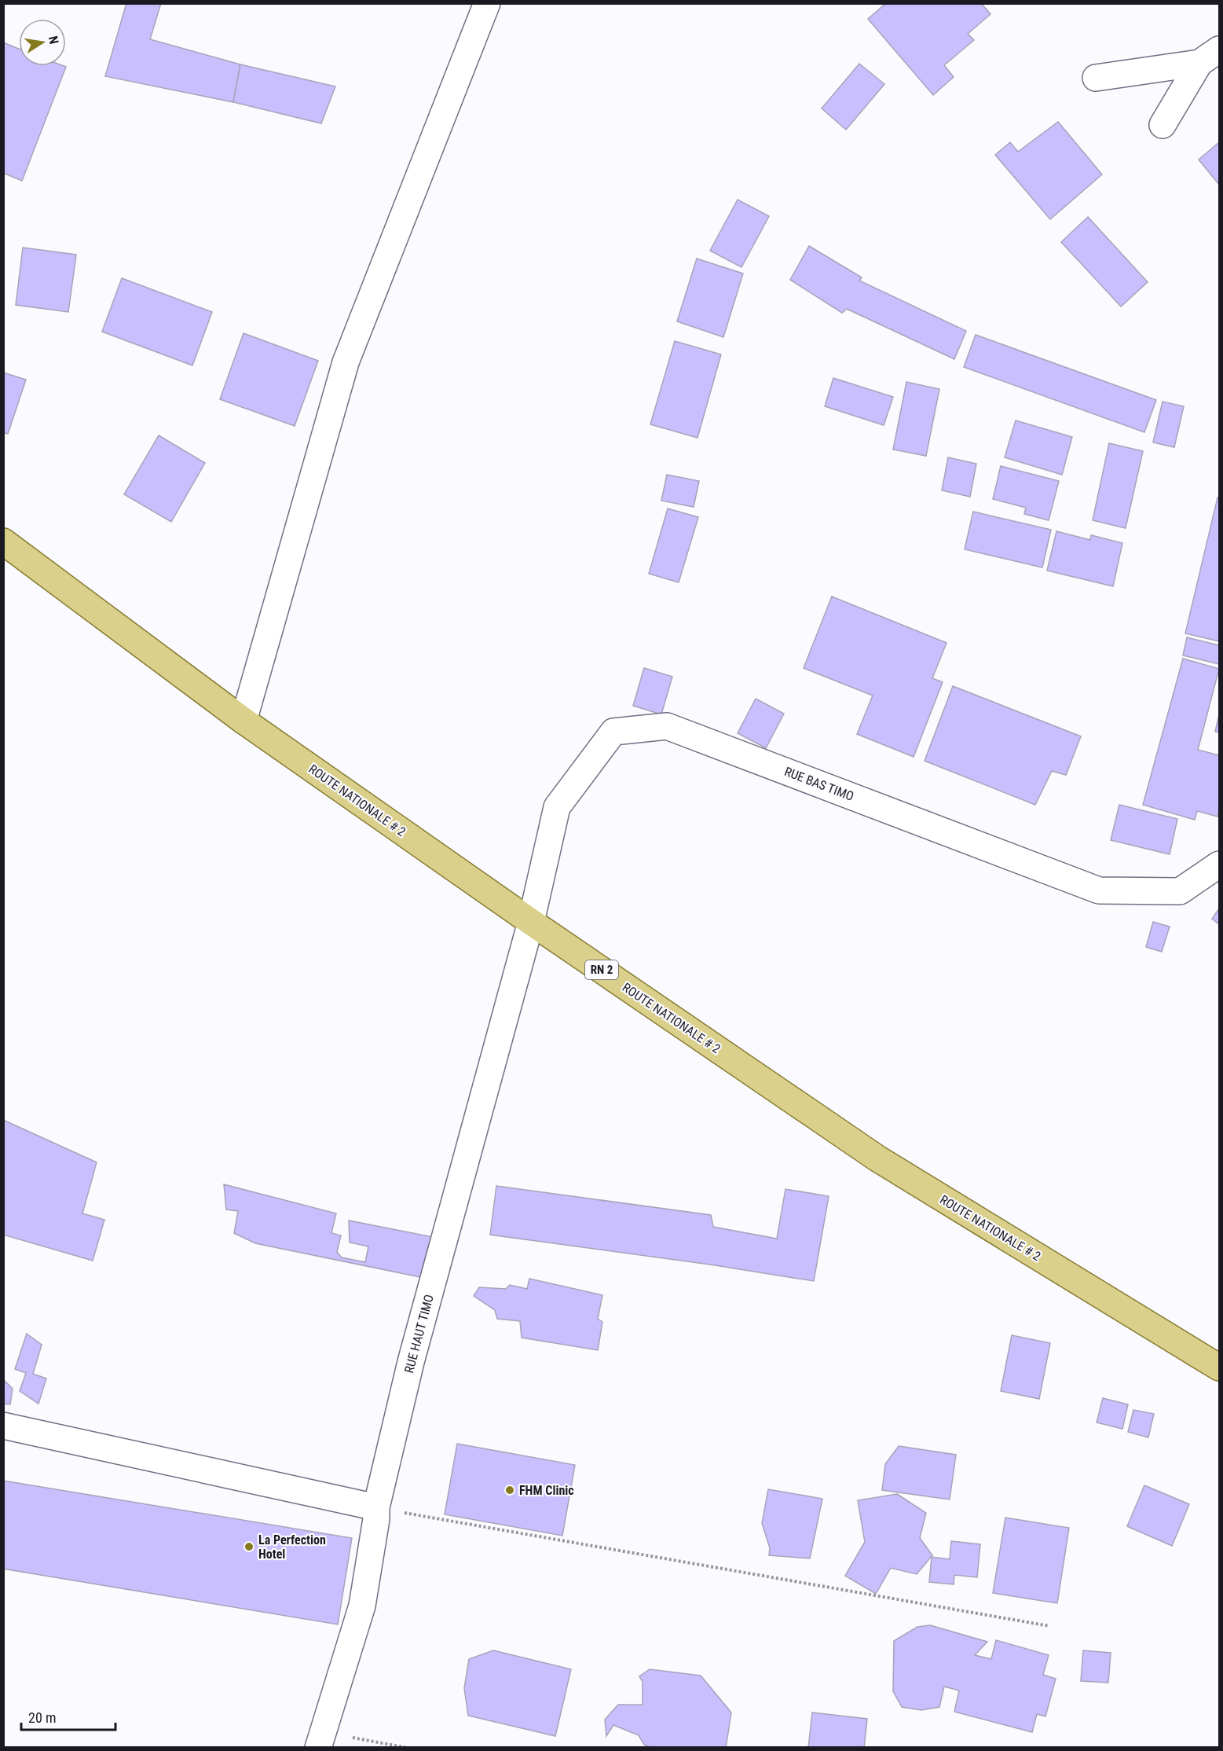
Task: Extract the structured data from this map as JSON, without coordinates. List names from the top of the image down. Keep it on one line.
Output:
{"streets":{"main road":["ROUTE NATIONALE # 2","RN 2"],"street":["RUE BAS TIMO","RUE HAUT TIMO"]},"crossings":[["RUE BAS TIMO","ROUTE NATIONALE # 2"],["RUE BAS TIMO","RUE HAUT TIMO"],["ROUTE NATIONALE # 2","RUE HAUT TIMO"]],"places":["FHM Clinic","La Perfection Hotel"],"scale_bar":"20 m","north":"right"}
